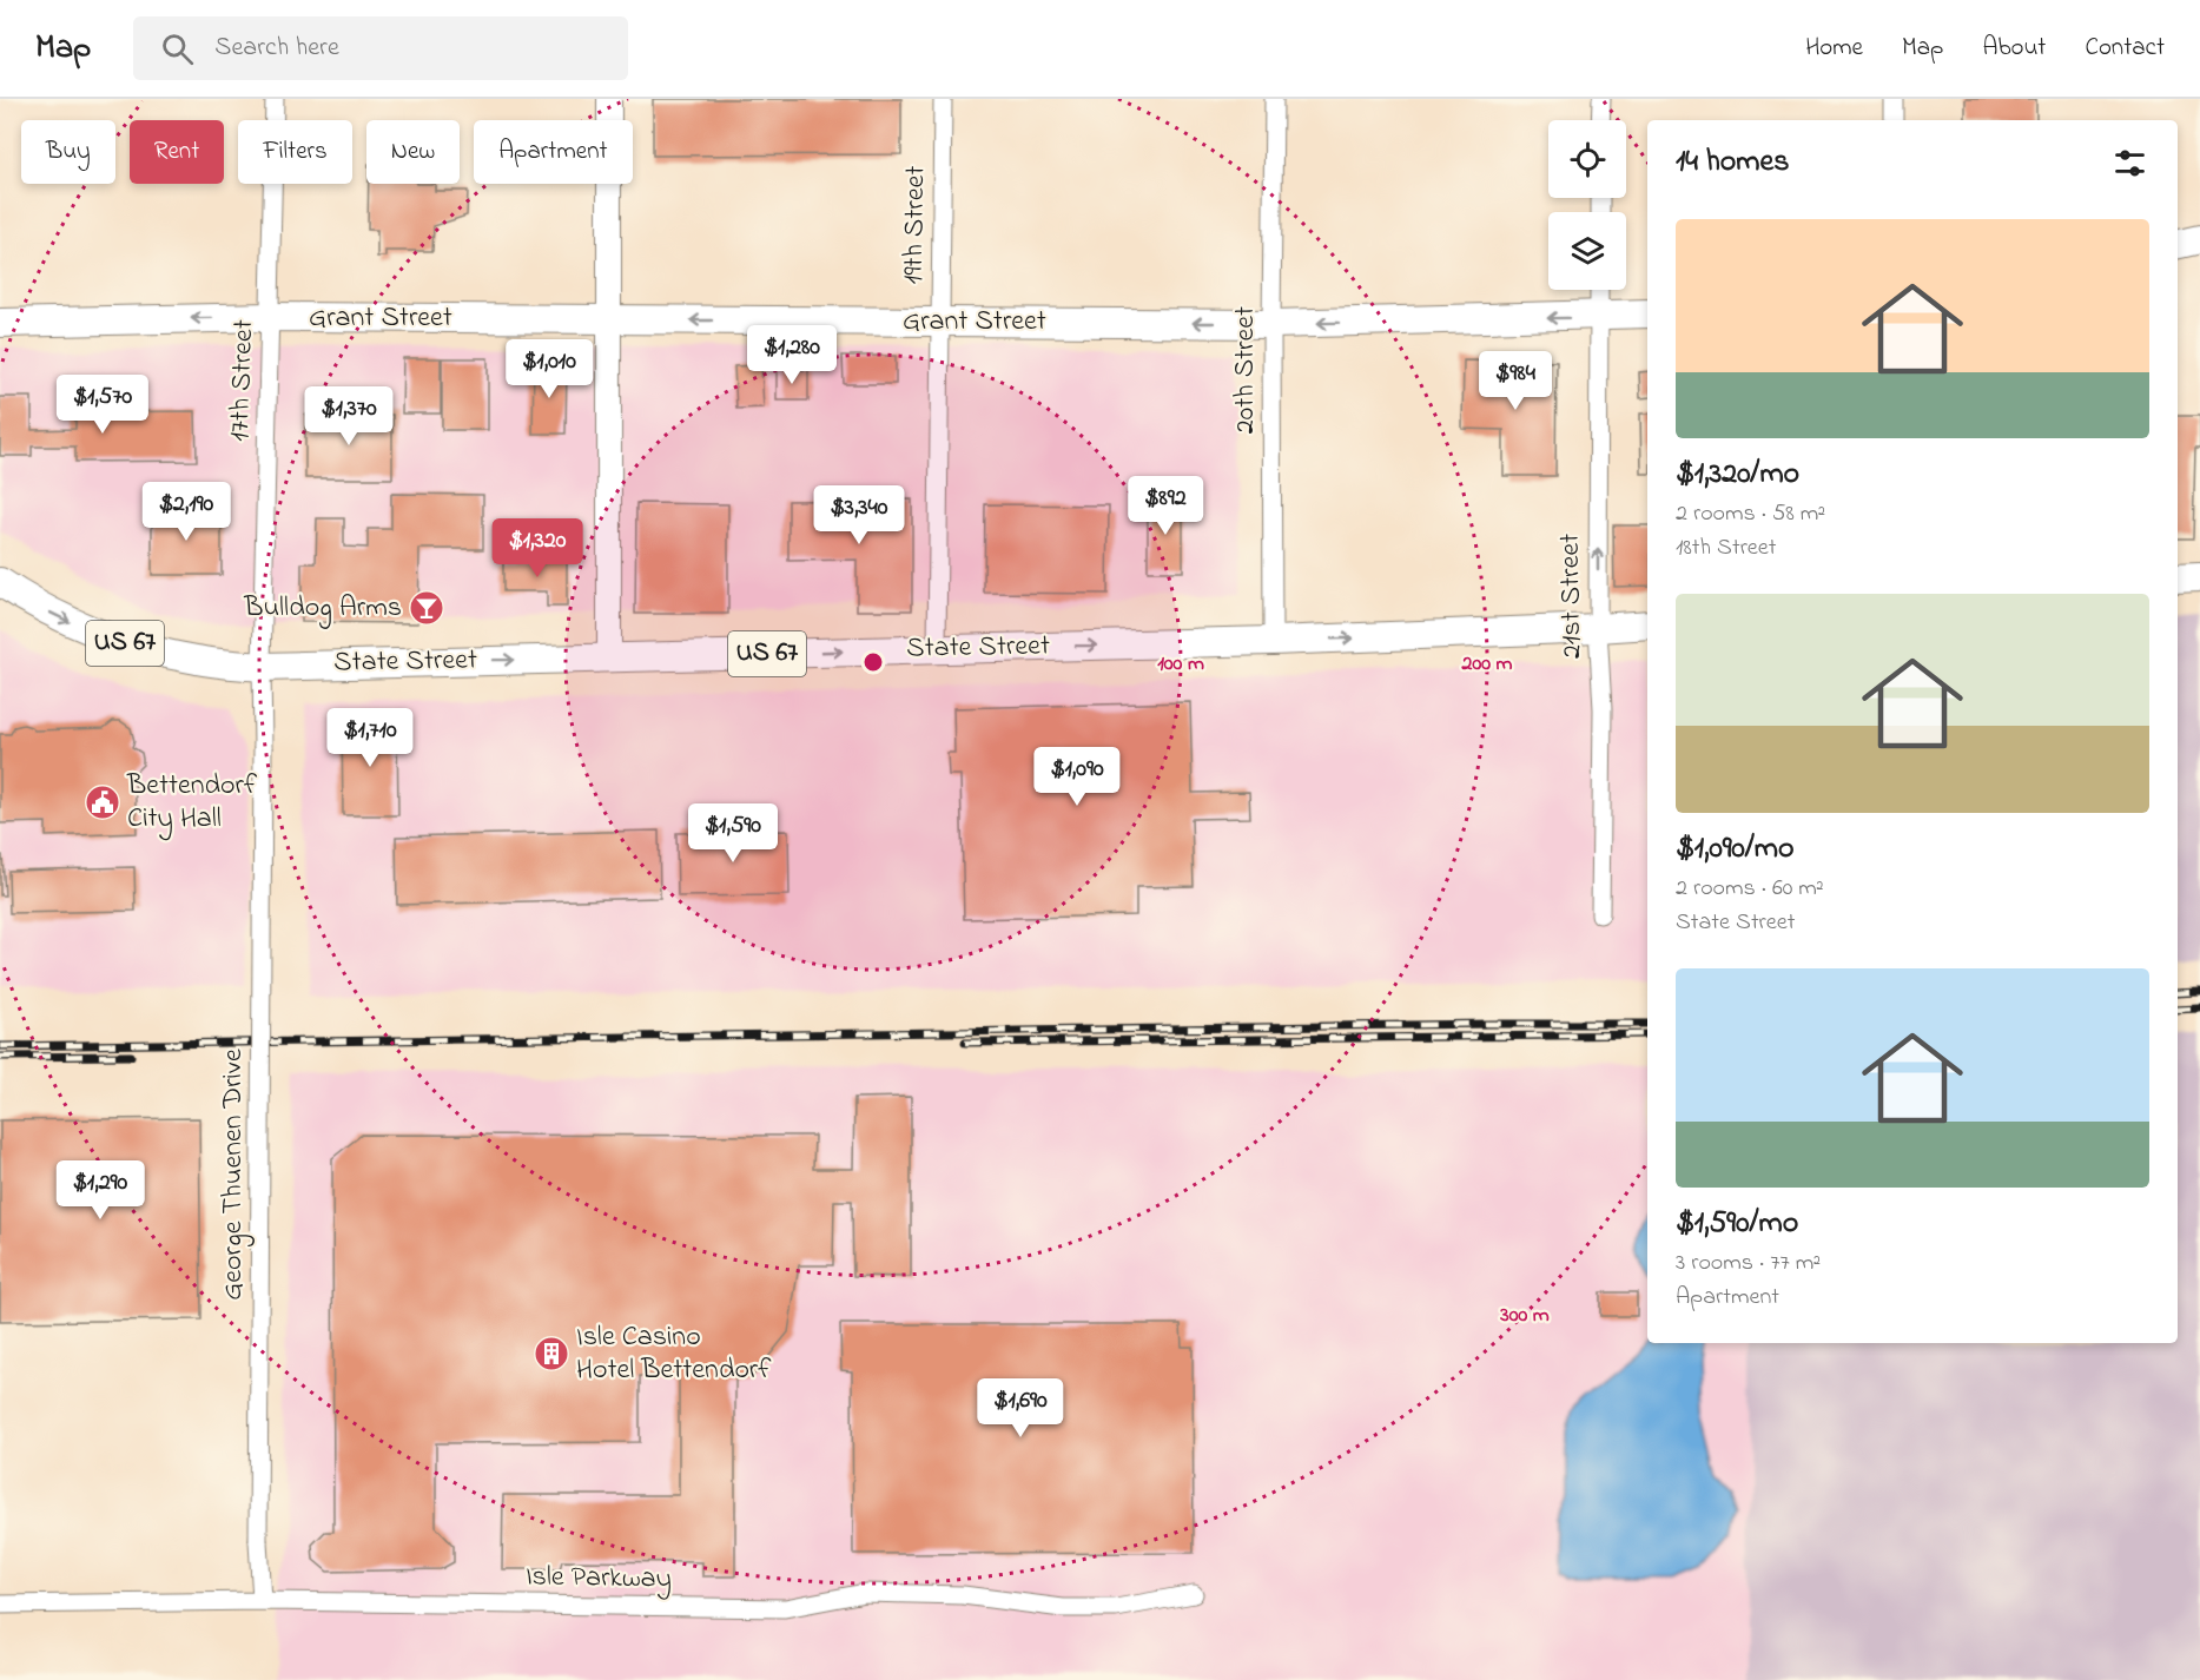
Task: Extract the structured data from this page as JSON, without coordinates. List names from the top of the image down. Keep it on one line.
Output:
{"streets":{"main road":["Grant Street","US 67","State Street"],"street":["19th Street","20th Street","17th Street","21st Street","George Thuenen Drive","Isle Parkway"]},"crossings":[["19th Street","Grant Street"],["19th Street","State Street"],["Grant Street","20th Street"],["Grant Street","17th Street"],["Grant Street","21st Street"],["20th Street","State Street"],["17th Street","US 67"],["17th Street","State Street"],["17th Street","George Thuenen Drive"],["21st Street","State Street"],["US 67","State Street"],["George Thuenen Drive","Isle Parkway"]],"one_way":["Grant Street","21st Street","State Street"],"places":{"bar":["Bulldog Arms"],"public building":["Bettendorf City Hall"],"building":["Isle Casino Hotel Bettendorf"]},"page":{"header":"Map","search":"Search here","nav":["Home","Map","About","Contact"],"chip":["Buy","Rent","Filters","New","Apartment"],"heading":"14 homes","list":[{"name":"$1,320/mo","note":"2 rooms · 58 m² · 18th Street"},{"name":"$1,090/mo","note":"2 rooms · 60 m² · State Street"},{"name":"$1,590/mo","note":"3 rooms · 77 m² · Apartment"}],"price":["$1,280","$1,010","$984","$1,570","$1,370","$892","$2,190","$3,340","$1,320","$1,710","$1,090","$1,590","$1,290","$1,690"]},"rings":["100 m","200 m","300 m"]}
